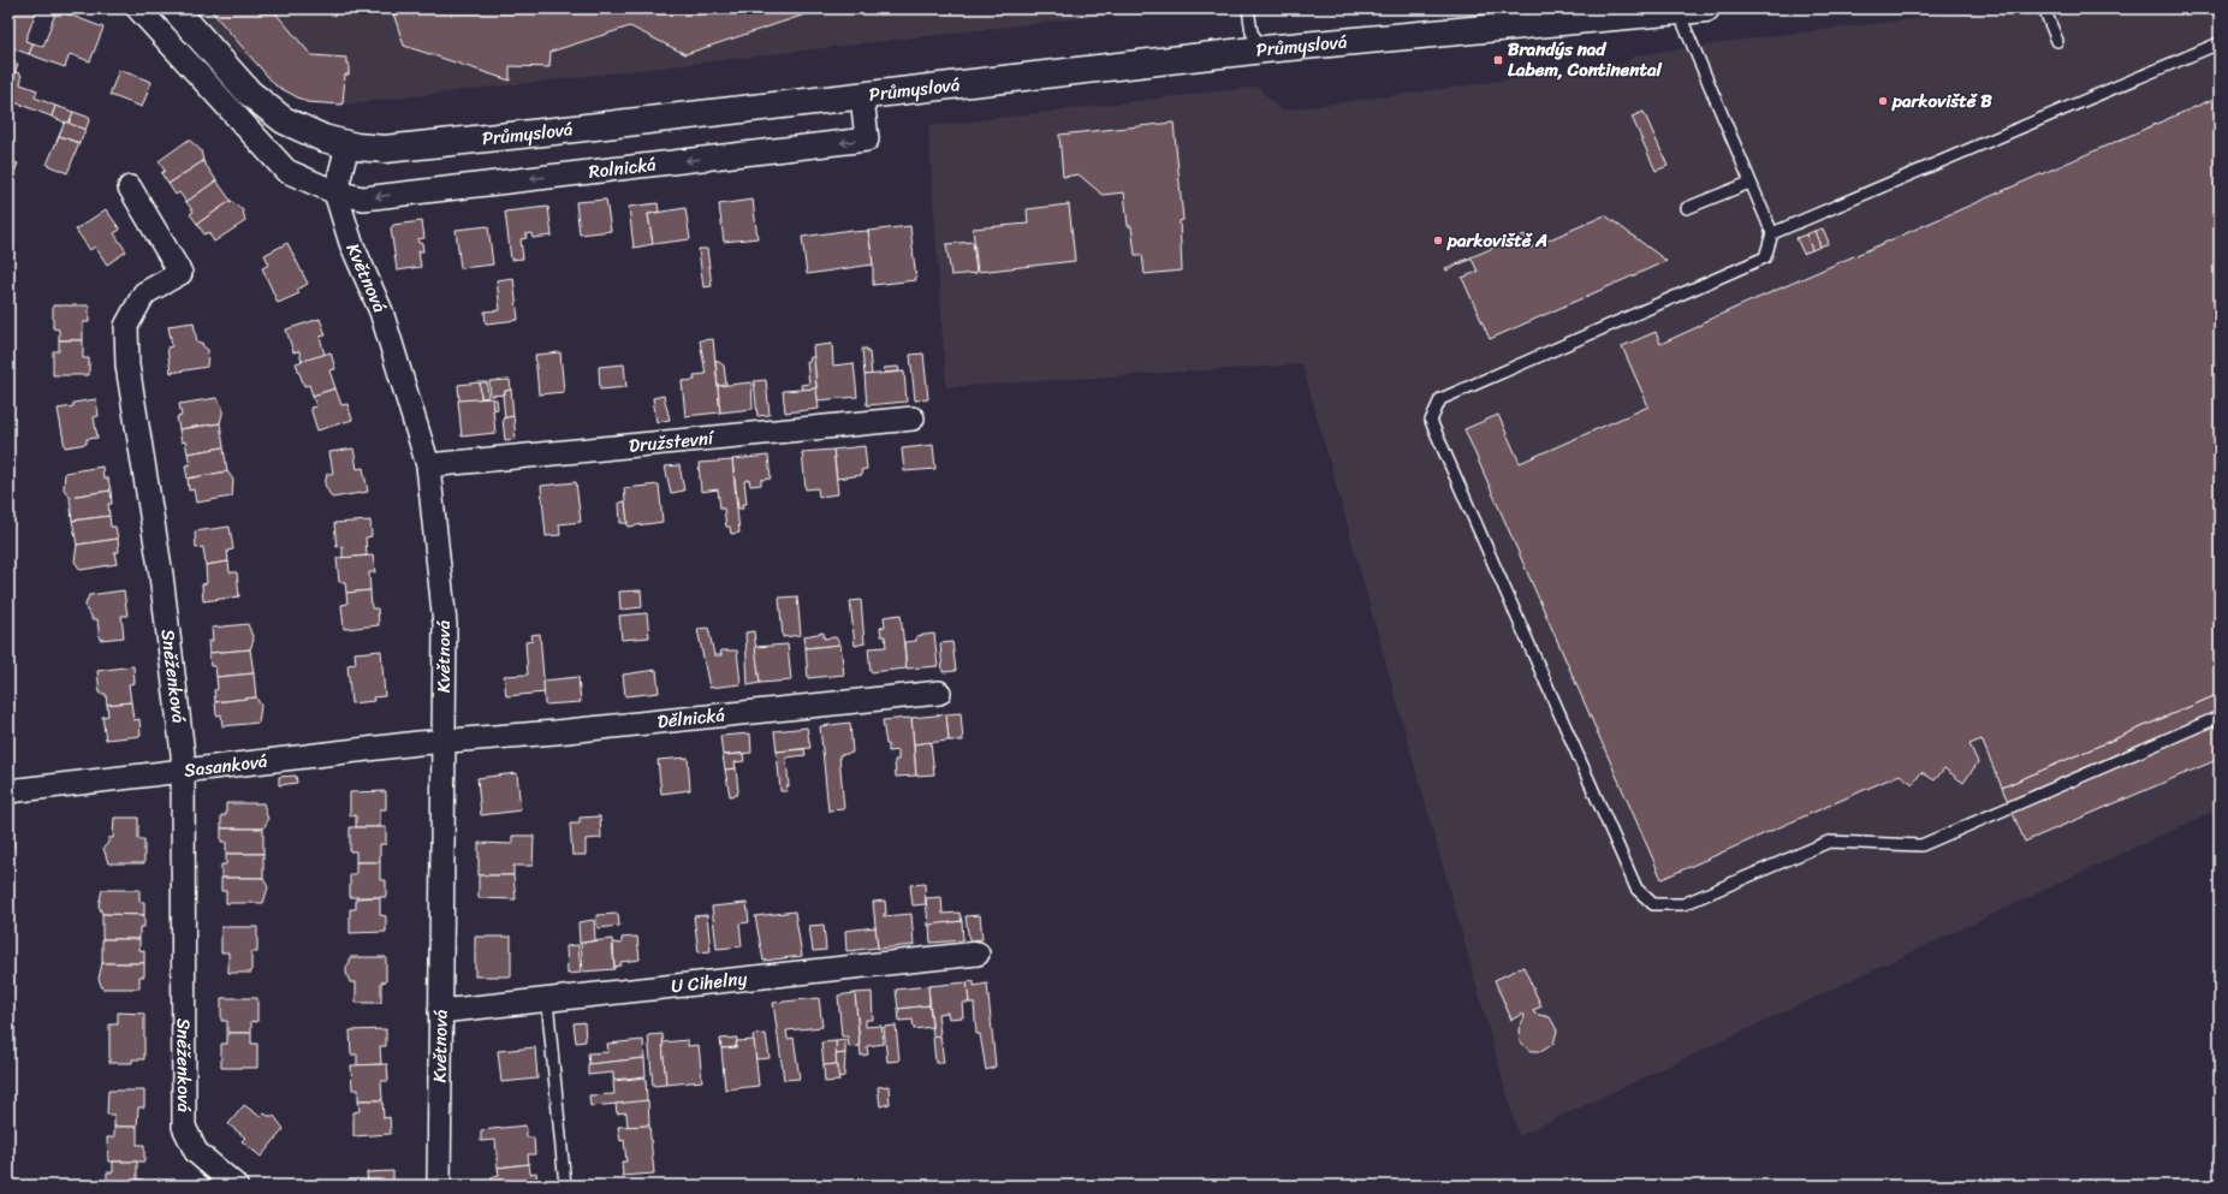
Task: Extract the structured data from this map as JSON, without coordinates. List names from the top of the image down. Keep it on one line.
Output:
{"streets":{"main road":["Průmyslová"],"street":["Rolnická","Květnová","Družstevní","Sněženková","Dělnická","Sasanková","U Cihelny"]},"crossings":[["Průmyslová","Rolnická"],["Rolnická","Květnová"],["Květnová","Družstevní"],["Květnová","Dělnická"],["Květnová","Sasanková"],["Květnová","U Cihelny"],["Sněženková","Sasanková"],["Dělnická","Sasanková"]],"one_way":["Rolnická"],"places":{"transit":["Brandýs nad Labem, Continental"],"other":["parkoviště B","parkoviště A"]}}
